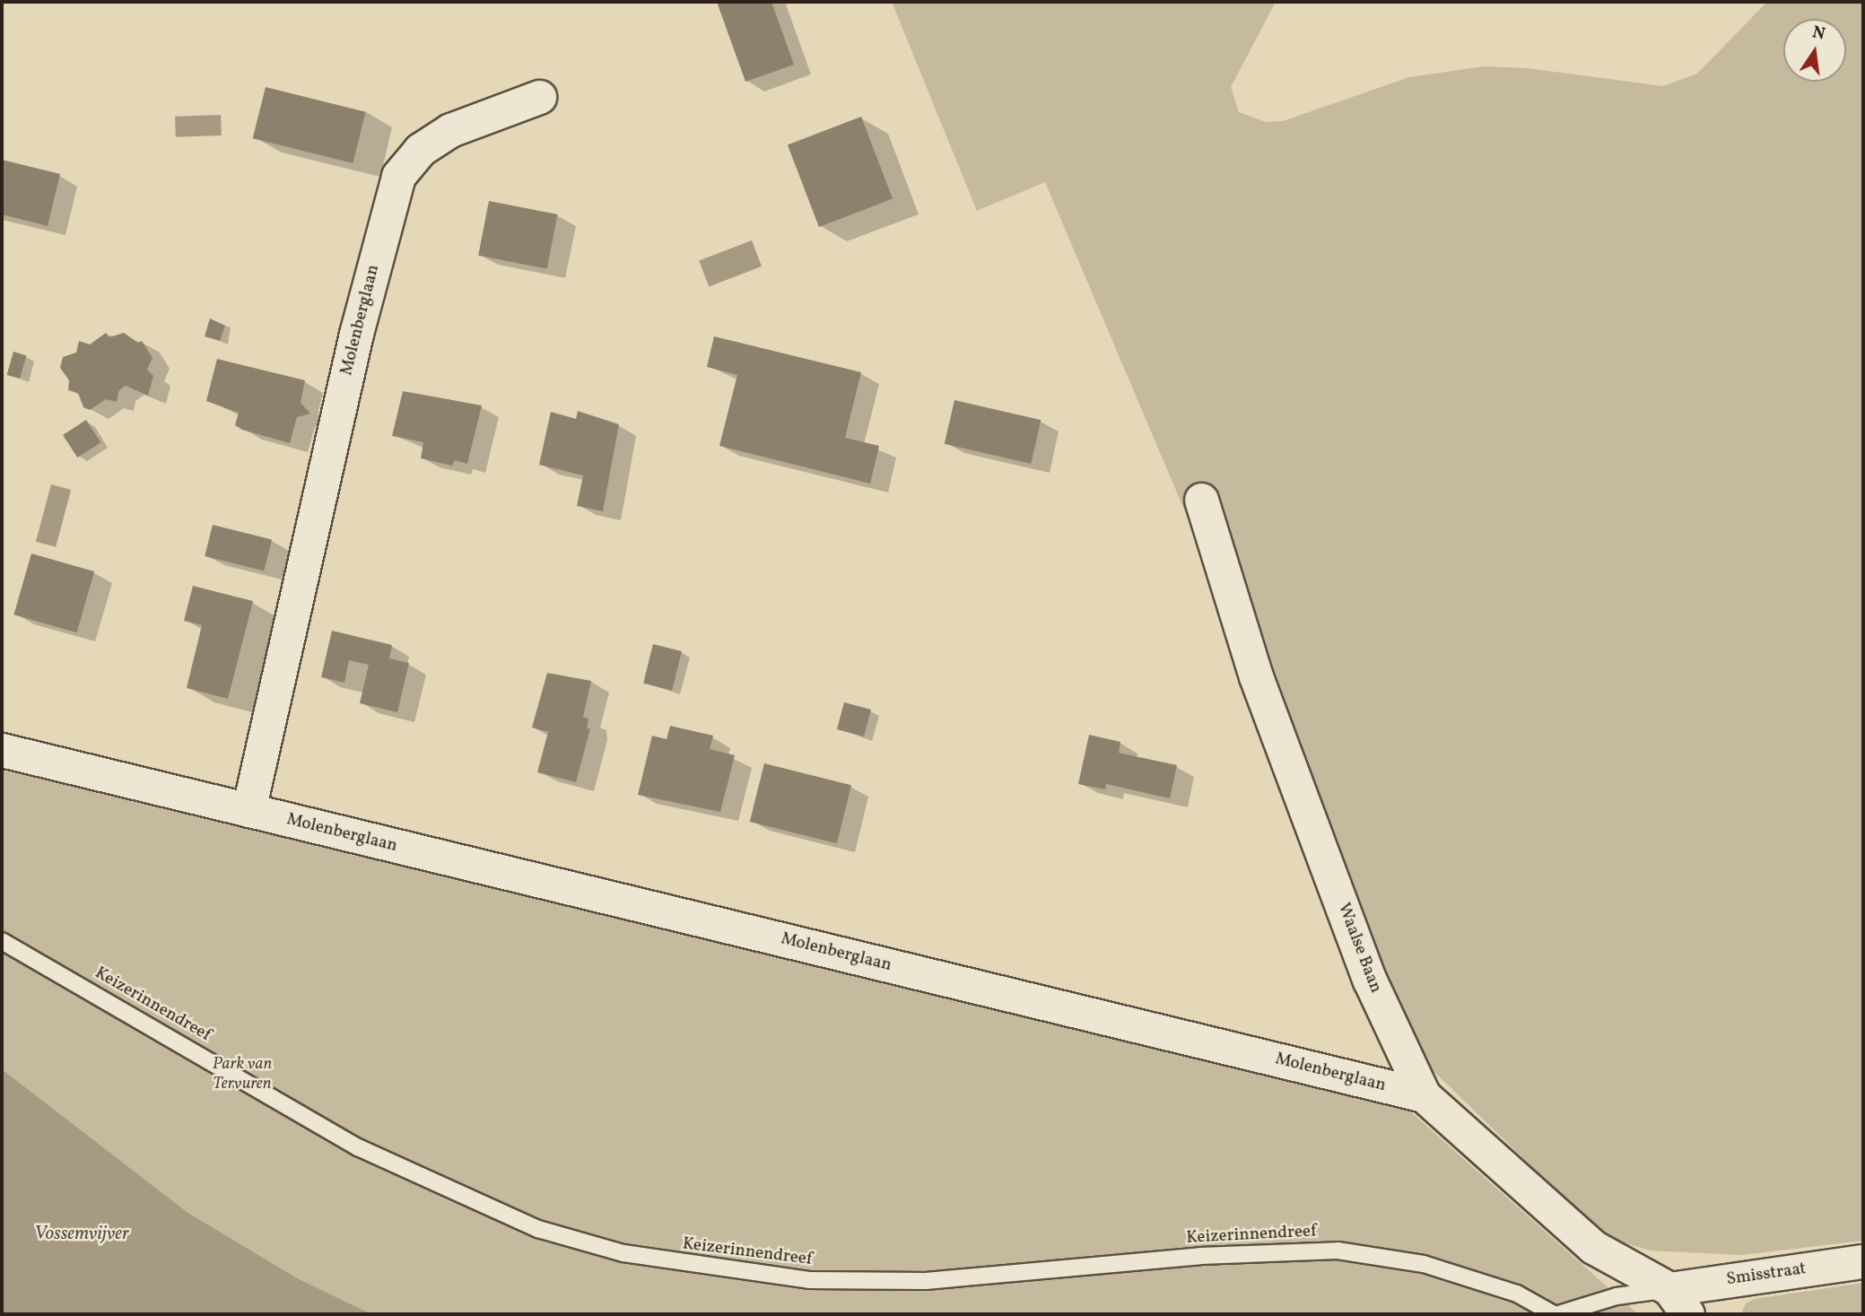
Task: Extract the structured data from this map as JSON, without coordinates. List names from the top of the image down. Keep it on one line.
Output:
{"streets":{"street":["Molenberglaan","Waalse Baan","Smisstraat"],"lane":["Keizerinnendreef"]},"crossings":[["Molenberglaan","Waalse Baan"],["Waalse Baan","Keizerinnendreef"],["Waalse Baan","Smisstraat"],["Keizerinnendreef","Smisstraat"]],"water":["Vossemvijver"],"parks":["Park van Tervuren"],"north":"top"}
